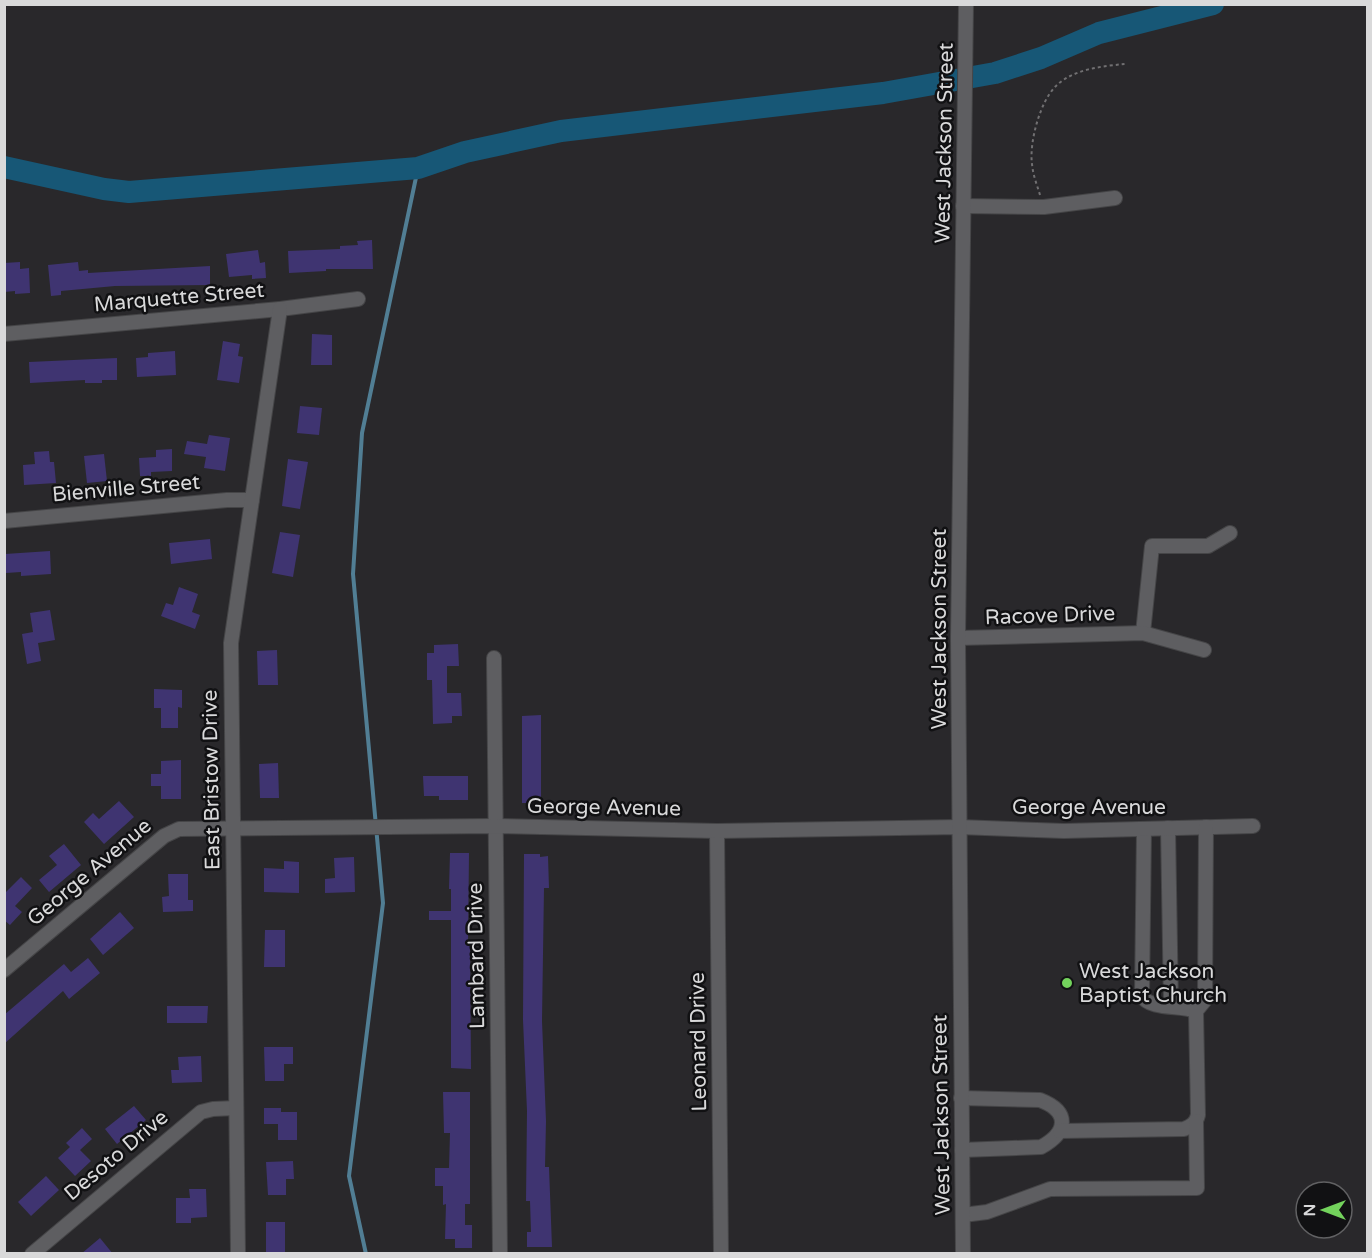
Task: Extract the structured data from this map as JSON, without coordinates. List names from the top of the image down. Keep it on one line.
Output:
{"streets":{"street":["West Jackson Street","Marquette Street","Bienville Street","Racove Drive","East Bristow Drive","George Avenue","Lambard Drive","Leonard Drive","Desoto Drive"]},"crossings":[["West Jackson Street","Racove Drive"],["West Jackson Street","George Avenue"],["Marquette Street","East Bristow Drive"],["Bienville Street","East Bristow Drive"],["East Bristow Drive","George Avenue"],["East Bristow Drive","Desoto Drive"],["George Avenue","Lambard Drive"],["George Avenue","Leonard Drive"]],"places":["West Jackson Baptist Church"],"north":"left"}
